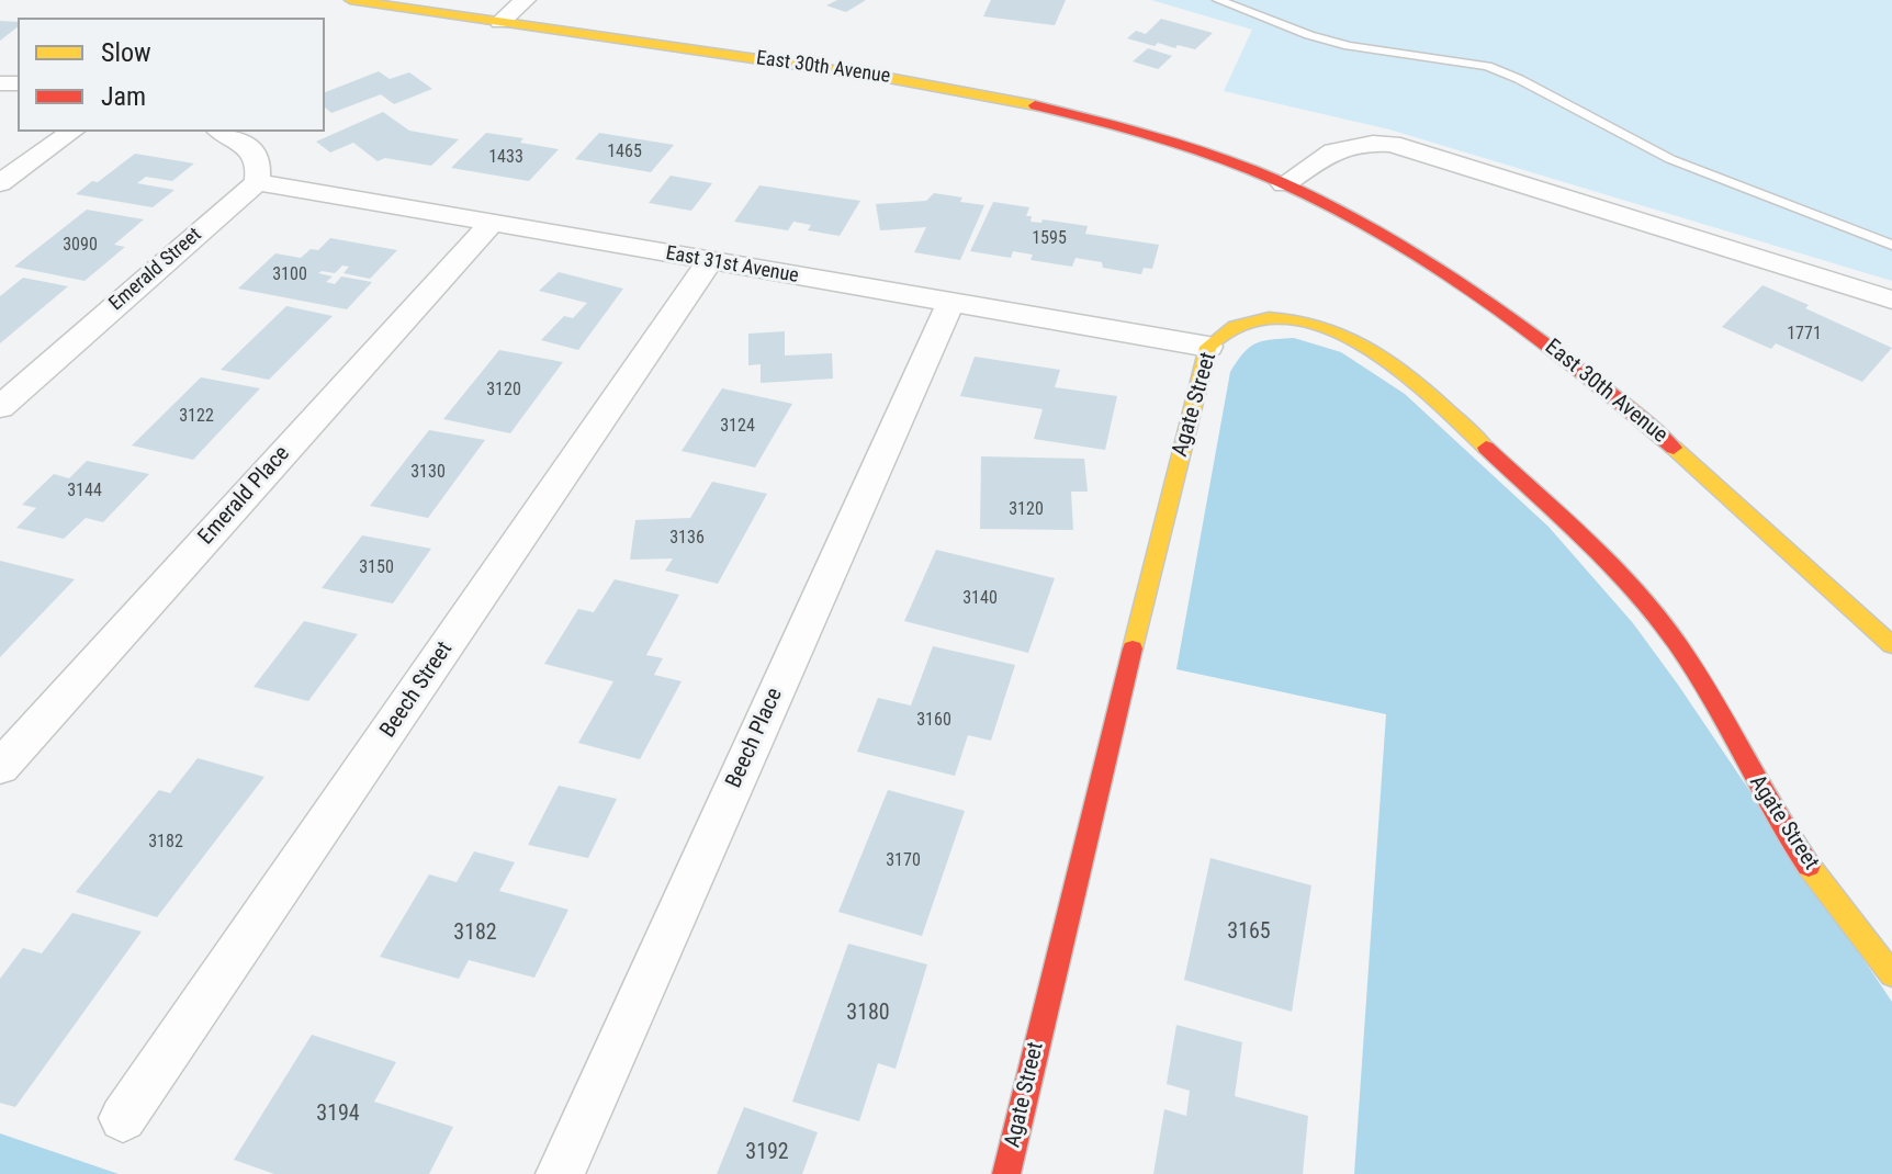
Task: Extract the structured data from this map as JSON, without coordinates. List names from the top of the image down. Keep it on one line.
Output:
{"streets":{"main road":["East 30th Avenue","Agate Street"],"street":["East 31st Avenue","Emerald Street","Emerald Place","Beech Street","Beech Place"]},"crossings":[["East 31st Avenue","Emerald Street"],["East 31st Avenue","Agate Street"],["East 31st Avenue","Emerald Place"],["East 31st Avenue","Beech Street"],["East 31st Avenue","Beech Place"]],"house_numbers":["1465","1433","1595","3090","3100","1771","3120","3122","3124","3130","3144","3120","3136","3150","3140","3160","3182","3170","3165","3182","3180","3194","3192"],"legend":["Slow","Jam"]}
